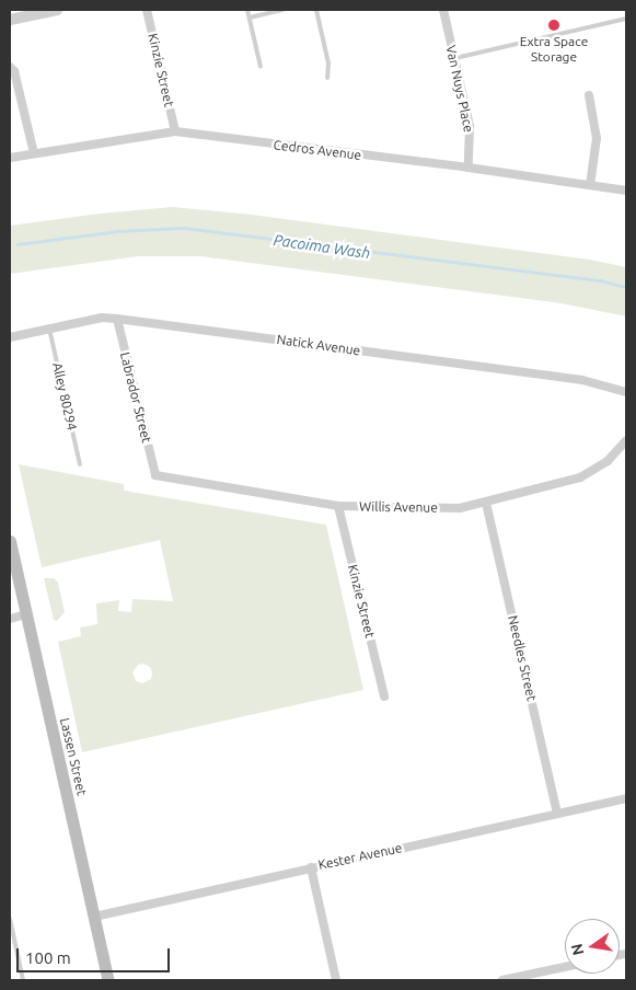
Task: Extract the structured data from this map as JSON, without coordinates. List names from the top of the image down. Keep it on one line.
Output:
{"streets":{"main road":["Lassen Street"],"street":["Kinzie Street","Van Nuys Place","Cedros Avenue","Natick Avenue","Labrador Street","Willis Avenue","Needles Street","Kester Avenue"],"lane":["Alley 80294"]},"crossings":[["Kinzie Street","Cedros Avenue"],["Kinzie Street","Willis Avenue"],["Van Nuys Place","Cedros Avenue"],["Natick Avenue","Alley 80294"],["Natick Avenue","Labrador Street"],["Labrador Street","Willis Avenue"],["Willis Avenue","Needles Street"],["Needles Street","Kester Avenue"],["Lassen Street","Kester Avenue"]],"water":["Pacoima Wash"],"places":["Extra Space Storage"],"scale_bar":"100 m","north":"left"}
